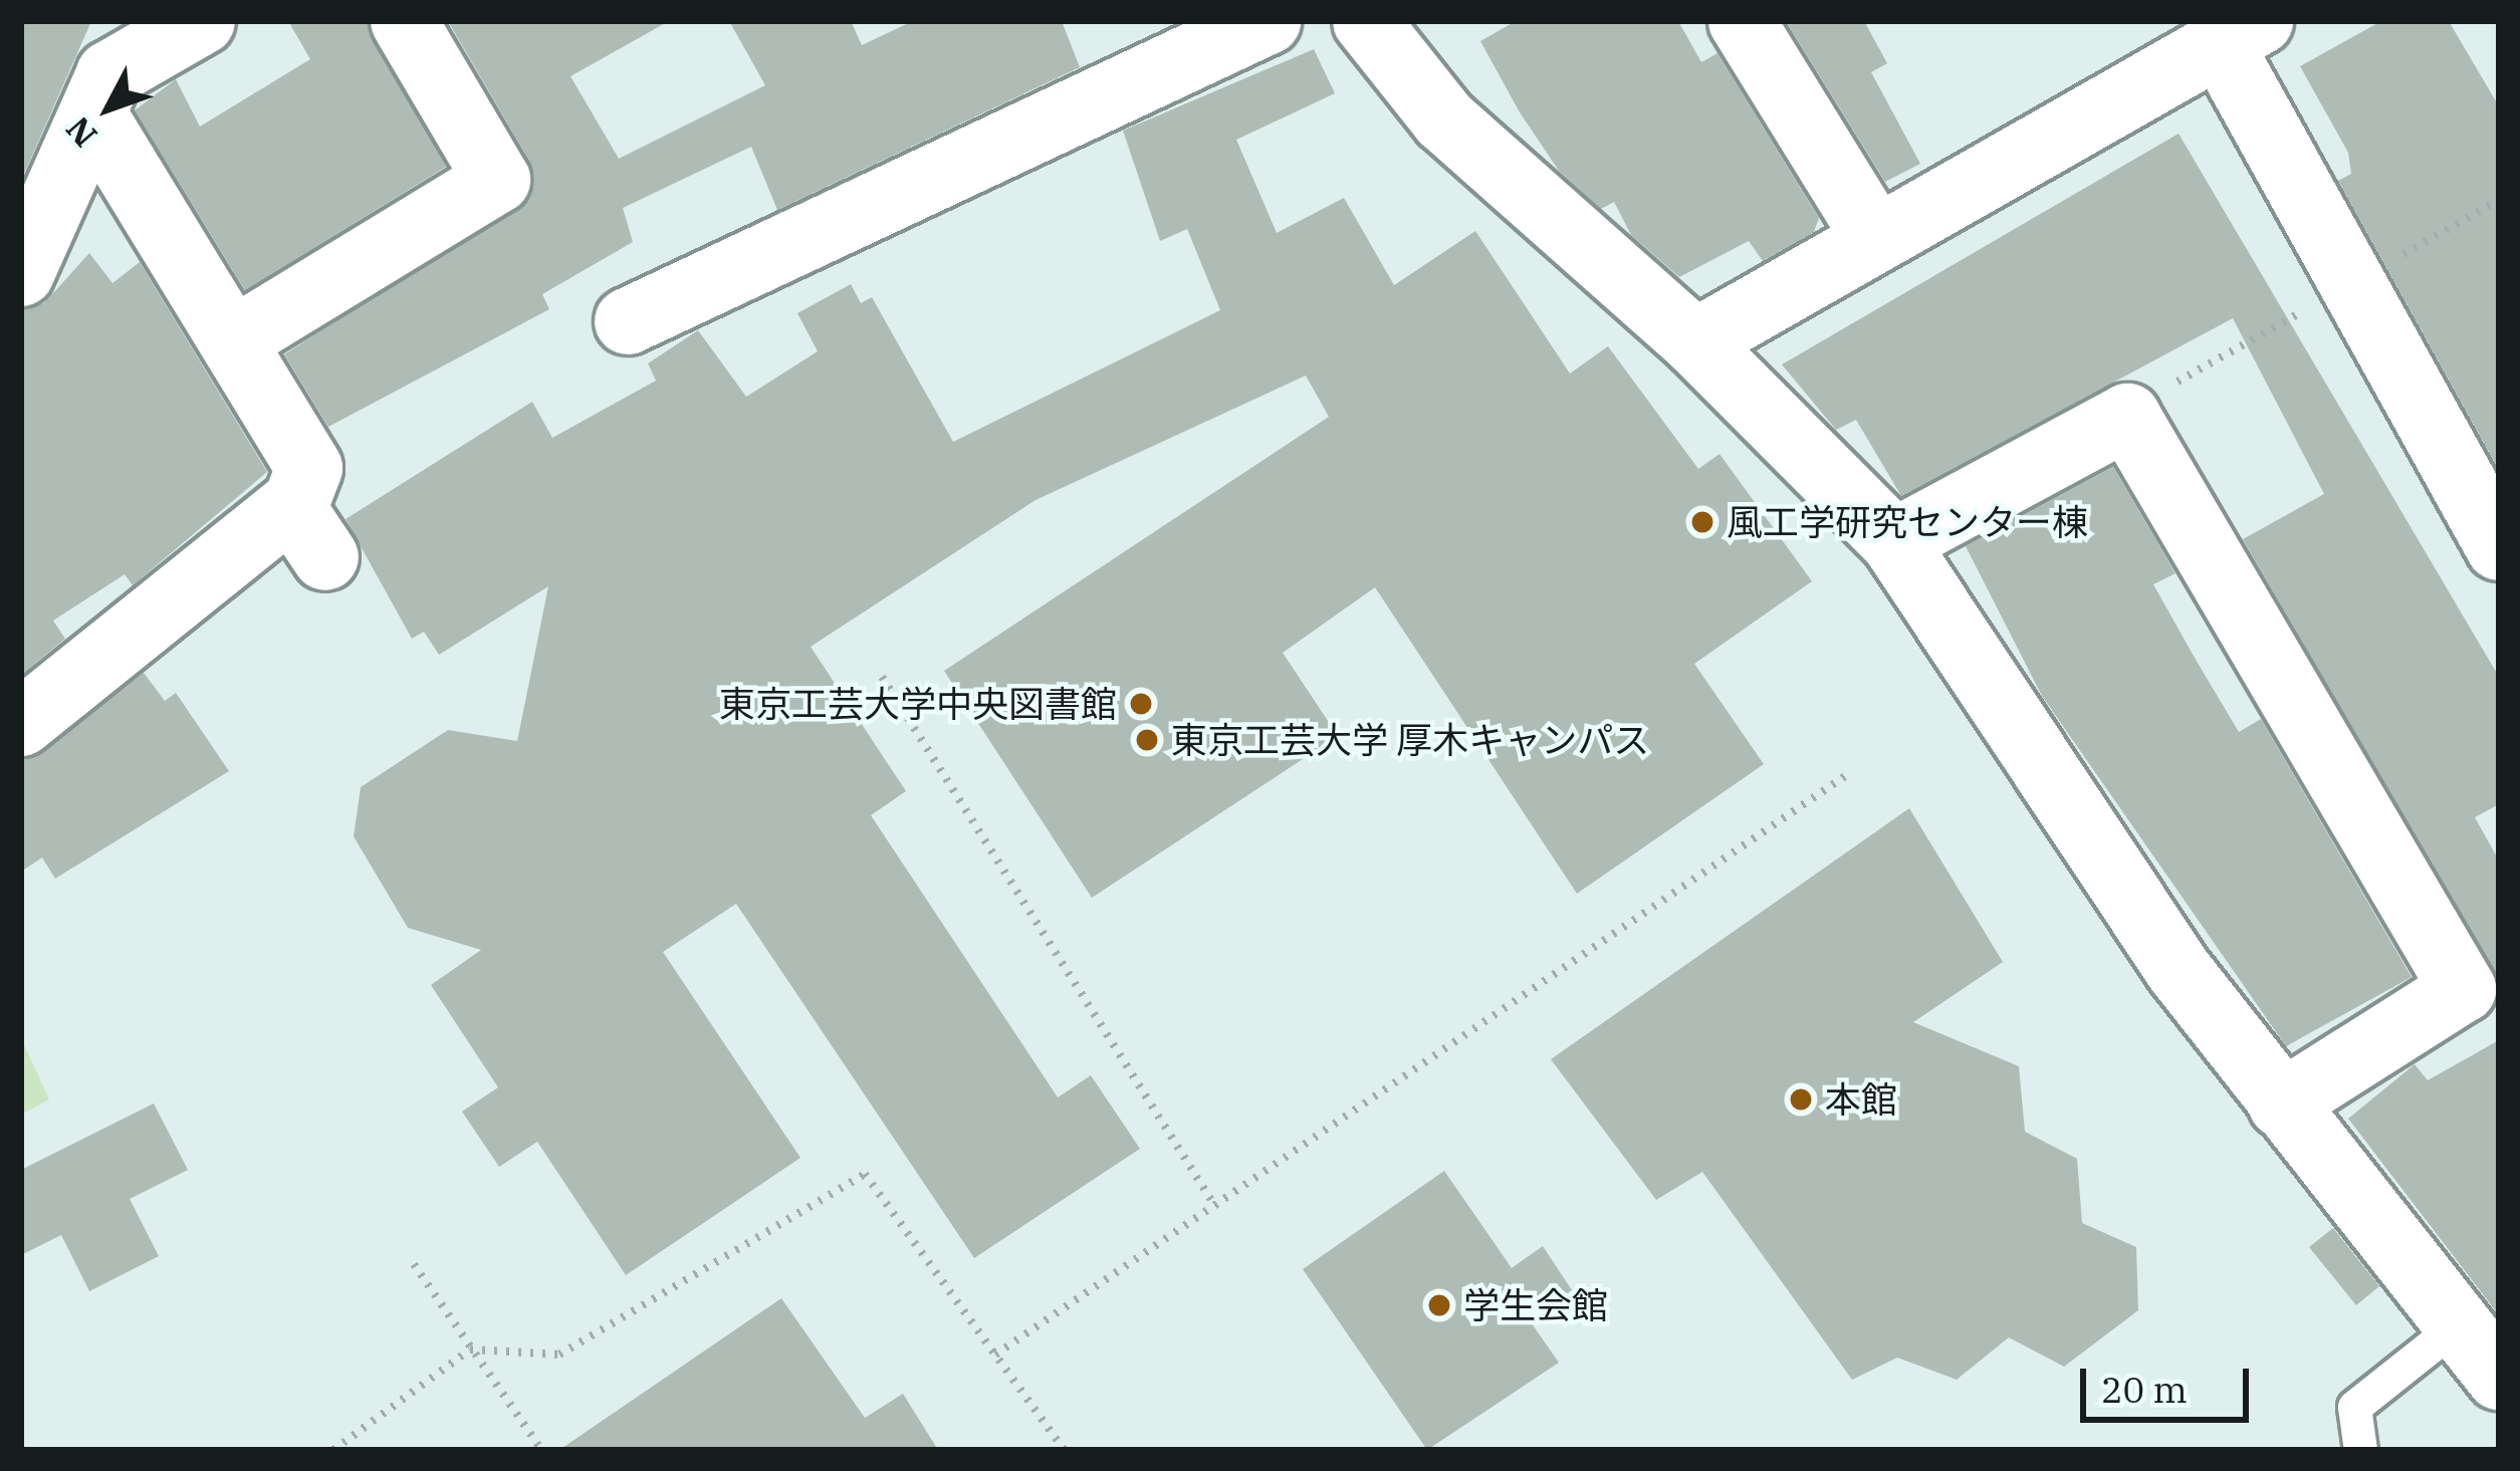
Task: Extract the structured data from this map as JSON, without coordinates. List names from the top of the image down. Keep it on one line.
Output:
{"places":["風工学研究センター棟","東京工芸大学中央図書館","東京工芸大学 厚木キャンパス","本館","学生会館"],"scale_bar":"20 m","north":"bottom left"}
